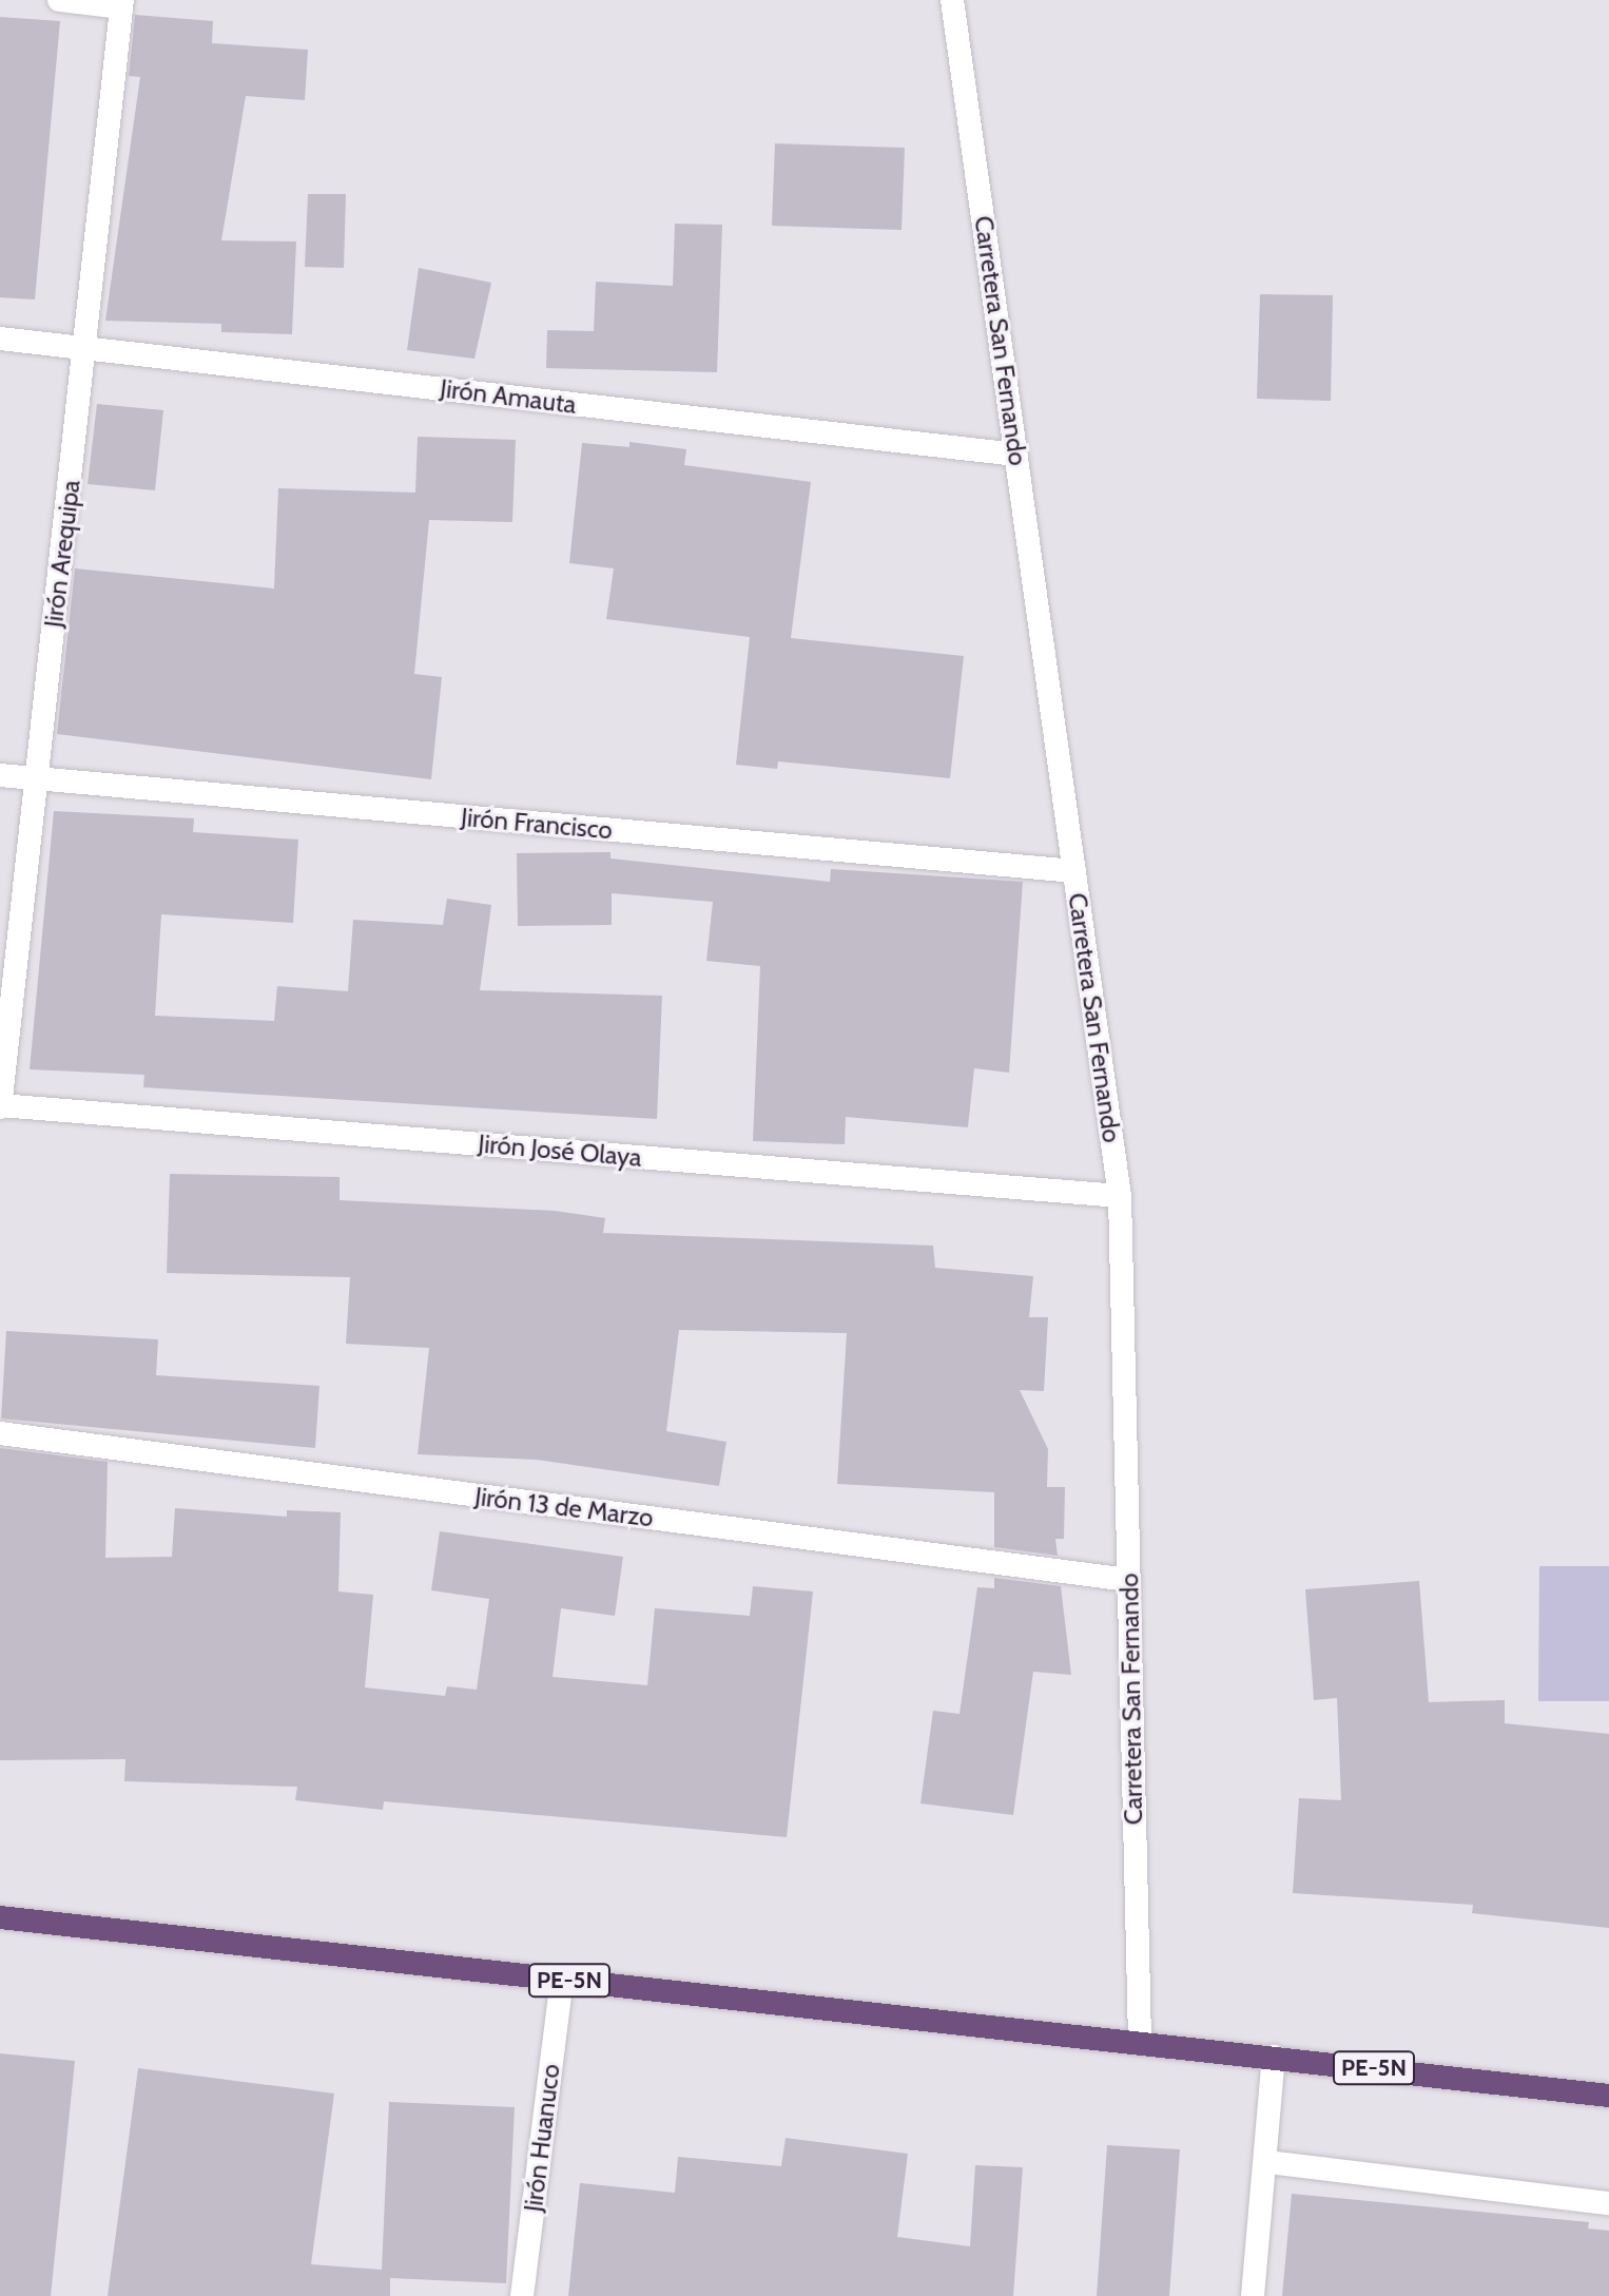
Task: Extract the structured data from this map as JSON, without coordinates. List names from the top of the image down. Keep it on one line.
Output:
{"streets":{"highway":["PE-5N"],"street":["Carretera San Fernando","Jirón Amauta","Jirón Arequipa","Jirón Francisco","Jirón José Olaya","Jirón 13 de Marzo","Jirón Huanuco"]},"crossings":[["Carretera San Fernando","Jirón Amauta"],["Carretera San Fernando","Jirón Francisco"],["Carretera San Fernando","Jirón José Olaya"],["Carretera San Fernando","Jirón 13 de Marzo"],["Carretera San Fernando","PE-5N"],["Jirón Amauta","Jirón Arequipa"],["Jirón Arequipa","Jirón Francisco"],["Jirón Arequipa","Jirón José Olaya"],["PE-5N","Jirón Huanuco"]]}
